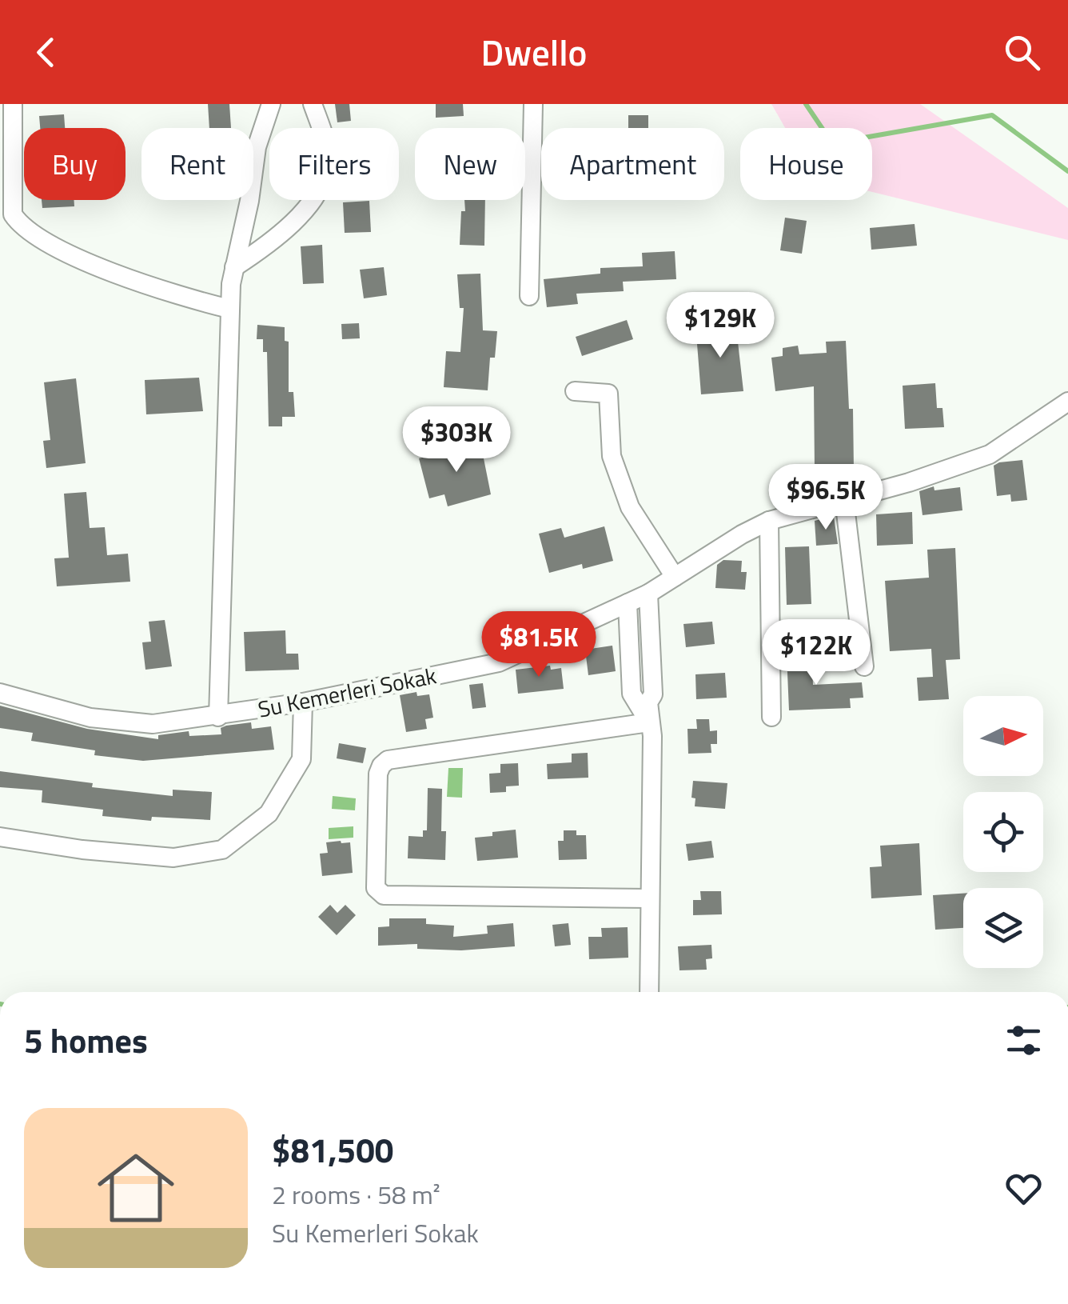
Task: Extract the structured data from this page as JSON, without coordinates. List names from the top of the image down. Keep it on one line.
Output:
{"streets":{"street":["Su Kemerleri Sokak"]},"north":"right","page":{"header":"Dwello","chip":["Buy","Rent","Filters","New","Apartment","House"],"price":["$129K","$303K","$96.5K","$81.5K","$122K"],"heading":"5 homes","list":[{"name":"$81,500","note":"2 rooms · 58 m² · Su Kemerleri Sokak"}]}}
